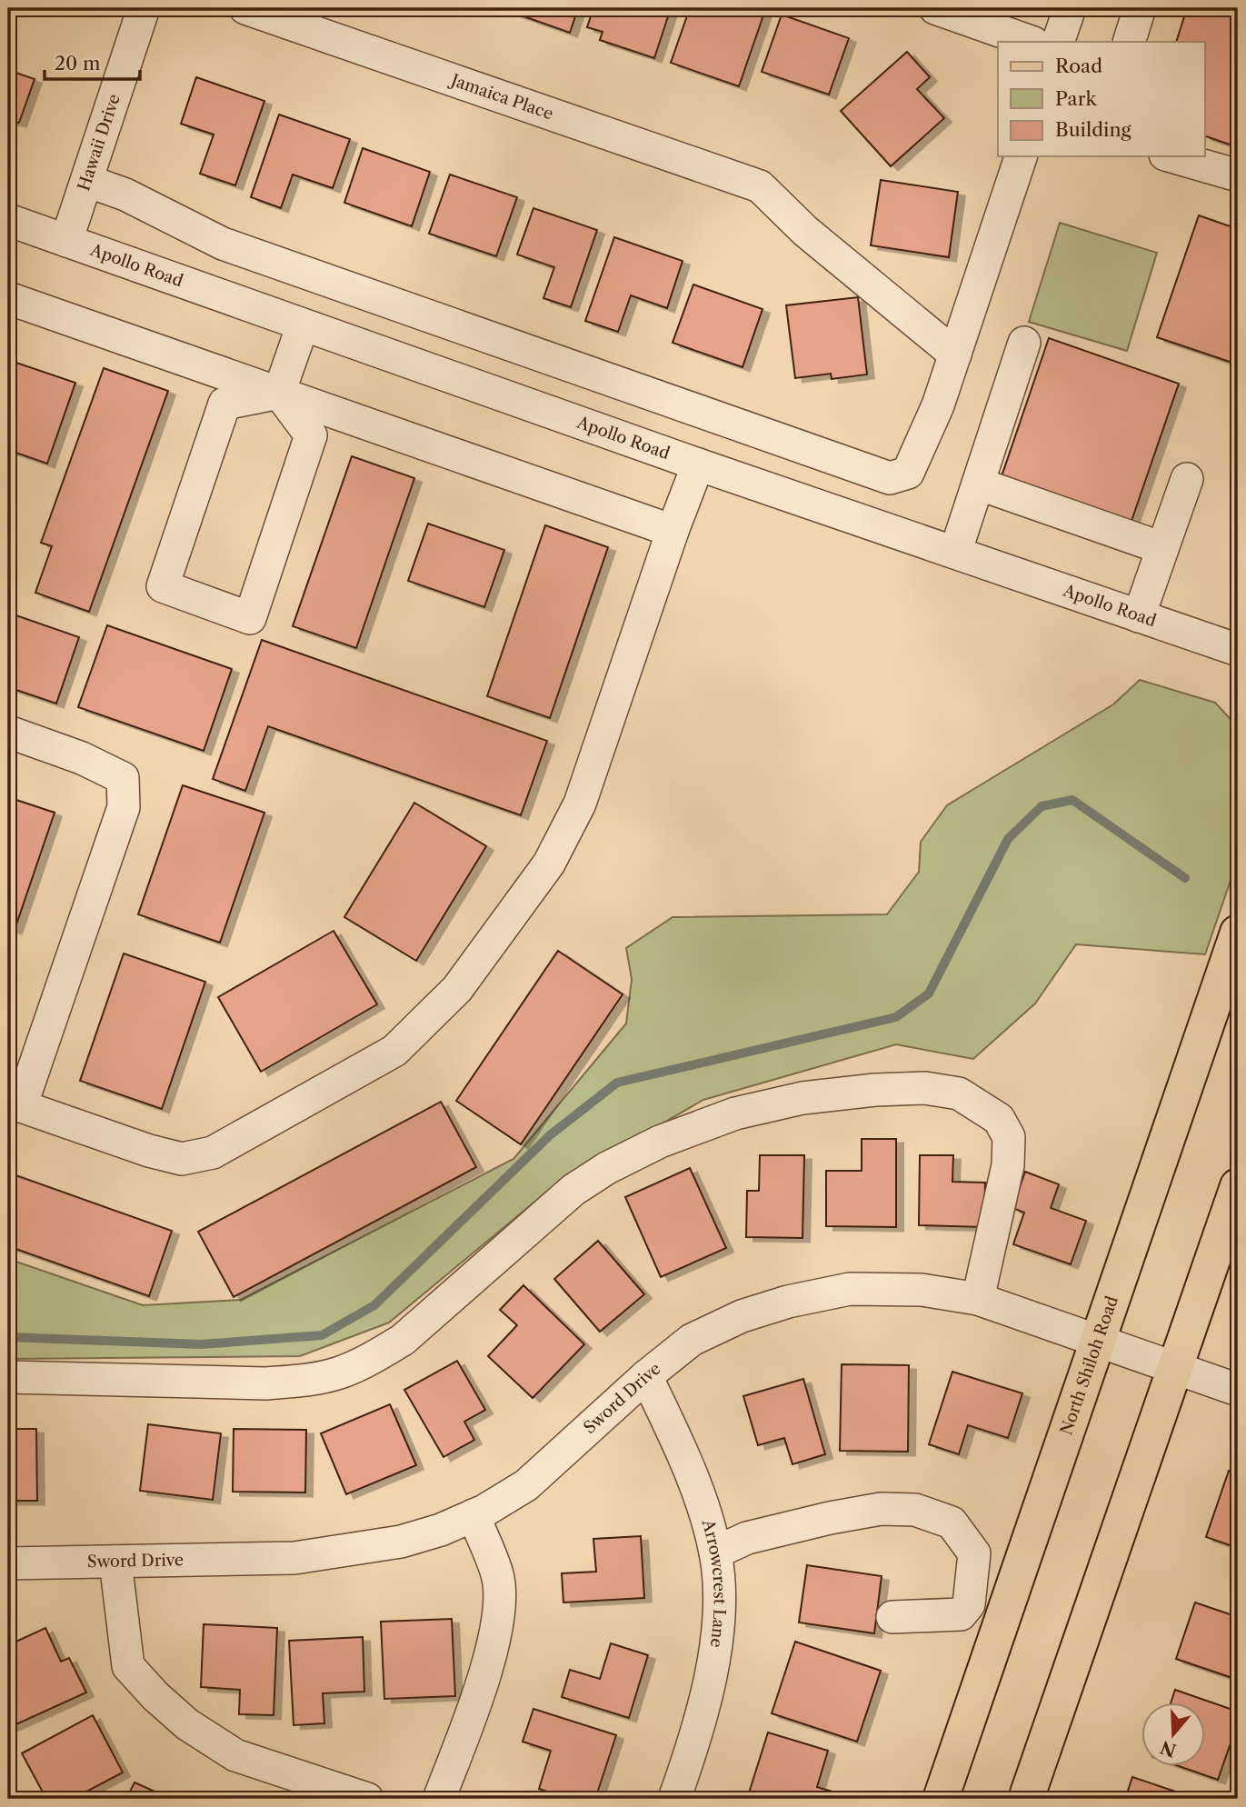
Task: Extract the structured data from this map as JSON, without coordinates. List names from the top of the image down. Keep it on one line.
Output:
{"streets":{"main road":["North Shiloh Road"],"street":["Jamaica Place","Hawaii Drive","Apollo Road","Sword Drive","Arrowcrest Lane"]},"crossings":[["Hawaii Drive","Apollo Road"],["North Shiloh Road","Sword Drive"],["Sword Drive","Arrowcrest Lane"]],"legend":["Road","Park","Building"],"scale_bar":"20 m","north":"bottom"}
